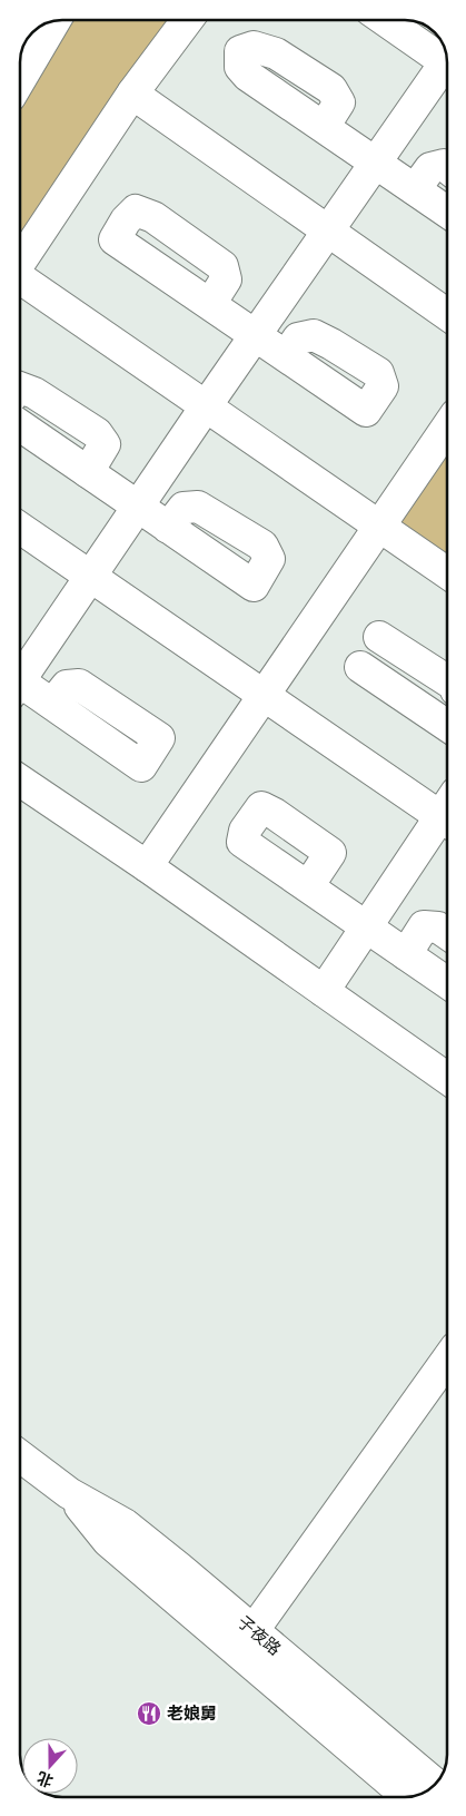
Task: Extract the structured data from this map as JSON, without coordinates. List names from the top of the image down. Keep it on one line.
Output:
{"streets":{"street":["子夜路"]},"places":{"restaurant":["老娘舅"]},"north":"bottom"}
